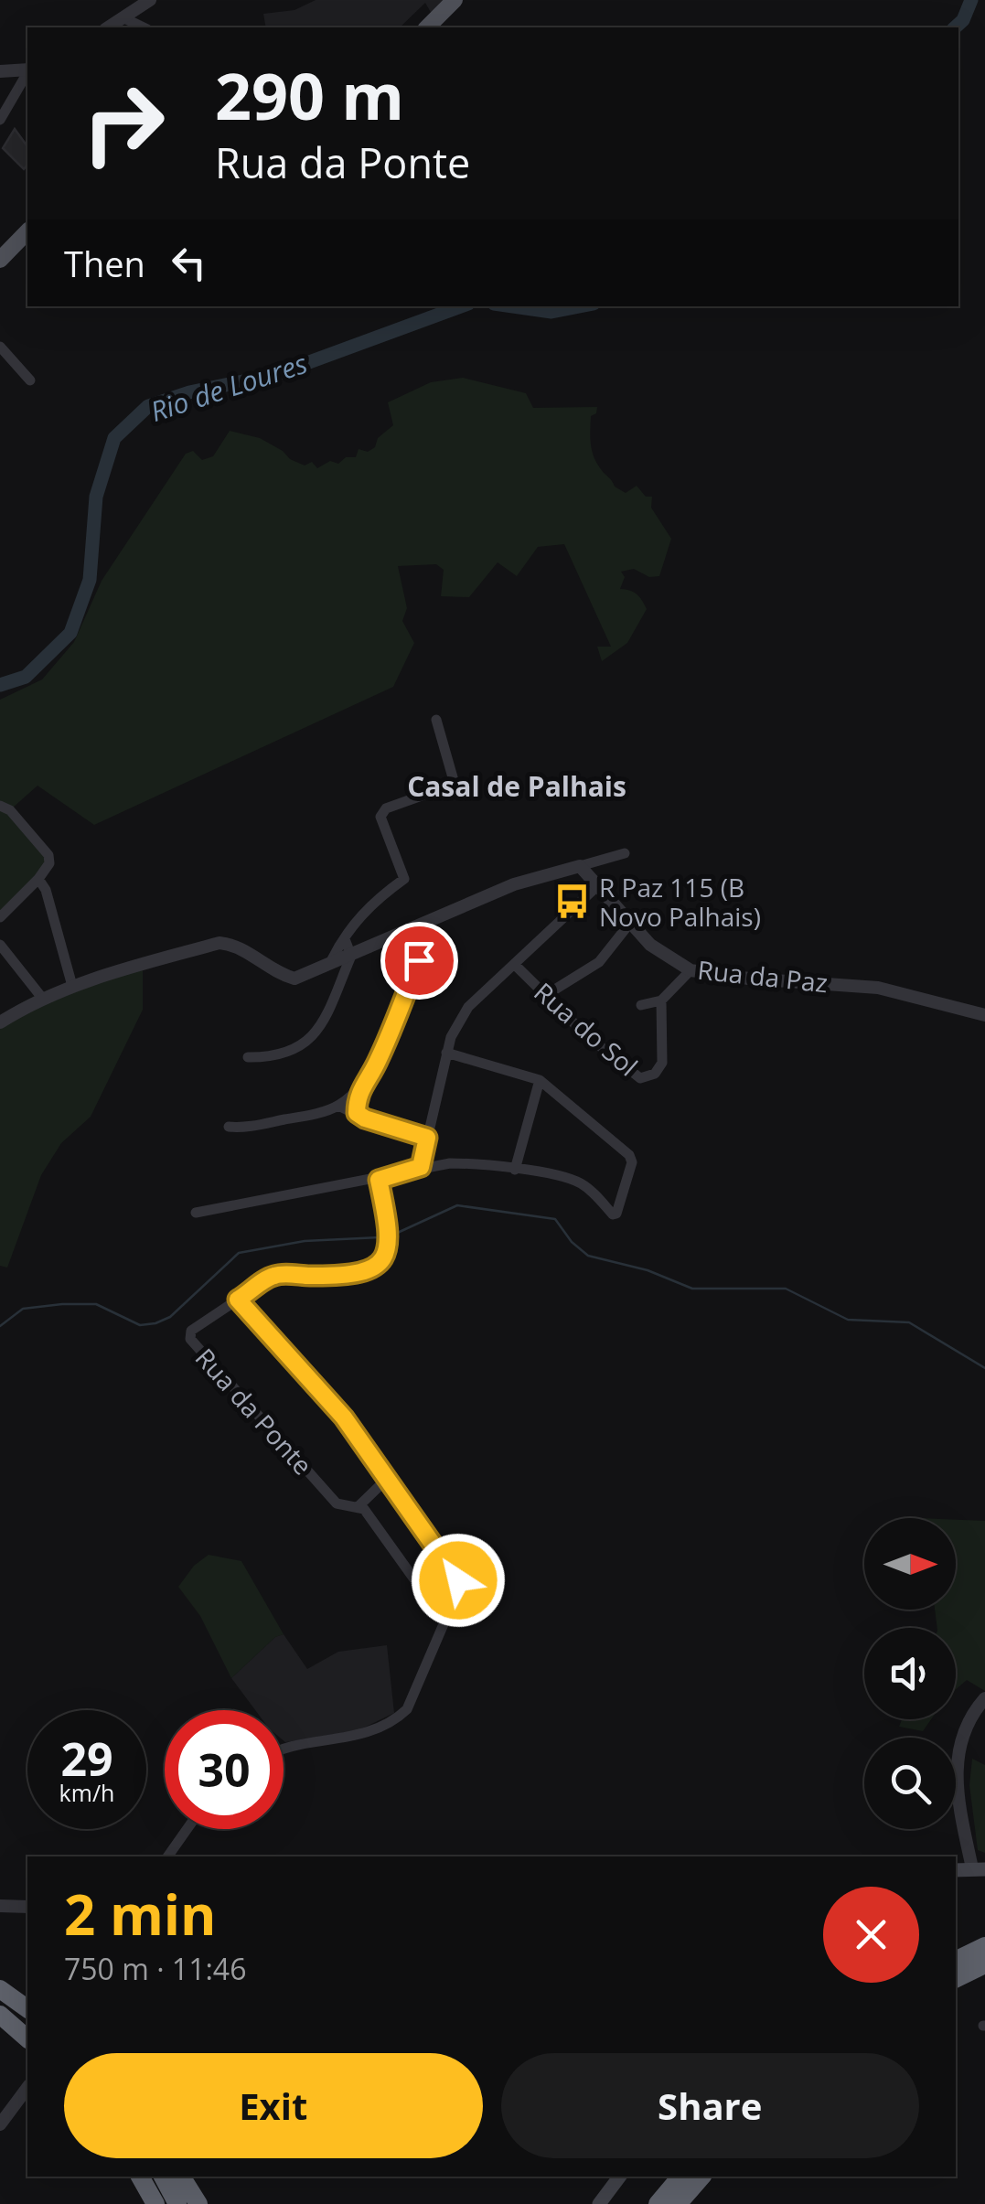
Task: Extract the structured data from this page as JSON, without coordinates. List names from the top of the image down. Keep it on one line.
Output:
{"streets":{"street":["Rua da Paz","Rua do Sol","Rua da Ponte"]},"districts":["Casal de Palhais"],"water":["Rio de Loures"],"places":{"bus stop":["R Paz 115 (B Novo Palhais)"]},"north":"right","page":{"turn":["290 m","Rua da Ponte"],"then":"Then","speed":"29 km/h","limit":"30","heading":["2 min","750 m · 11:46"],"buttons":["Exit","Share"]}}
